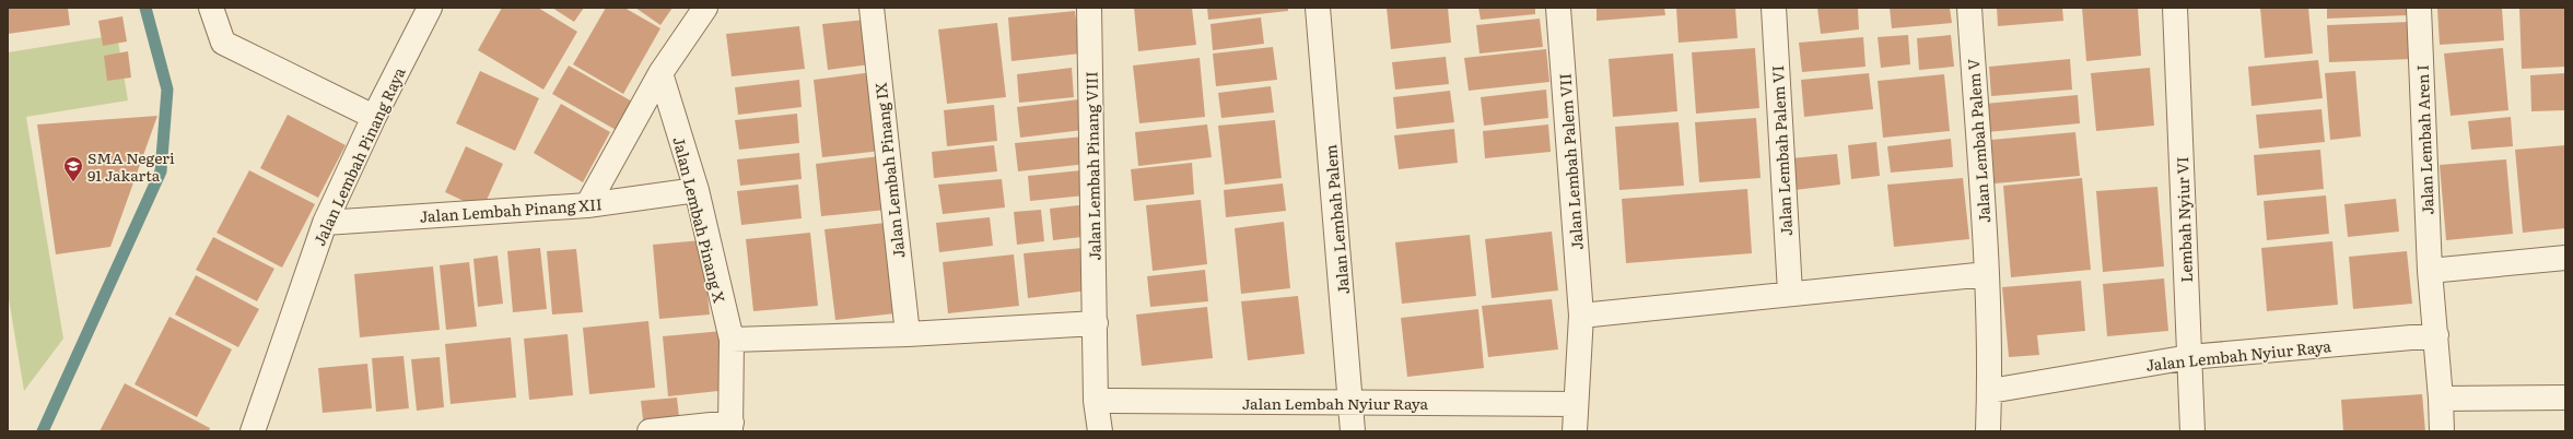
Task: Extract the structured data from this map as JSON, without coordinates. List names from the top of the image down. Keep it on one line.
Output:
{"streets":{"street":["Jalan Lembah Aren I","Jalan Lembah Palem V","Jalan Lembah Palem VI","Jalan Lembah Pinang Raya","Jalan Lembah Palem VII","Jalan Lembah Pinang VIII","Jalan Lembah Pinang IX","Jalan Lembah Pinang XII","Jalan Lembah Pinang X","Jalan Lembah Palem","Lembah Nyiur VI","Jalan Lembah Nyiur Raya"]},"crossings":[["Jalan Lembah Aren I","Jalan Lembah Nyiur Raya"],["Jalan Lembah Palem V","Jalan Lembah Nyiur Raya"],["Jalan Lembah Pinang Raya","Jalan Lembah Pinang XII"],["Jalan Lembah Palem VII","Jalan Lembah Nyiur Raya"],["Jalan Lembah Pinang VIII","Jalan Lembah Nyiur Raya"],["Jalan Lembah Pinang XII","Jalan Lembah Pinang X"],["Jalan Lembah Palem","Jalan Lembah Nyiur Raya"],["Lembah Nyiur VI","Jalan Lembah Nyiur Raya"]],"places":{"school or university":["SMA Negeri 91 Jakarta"]}}
